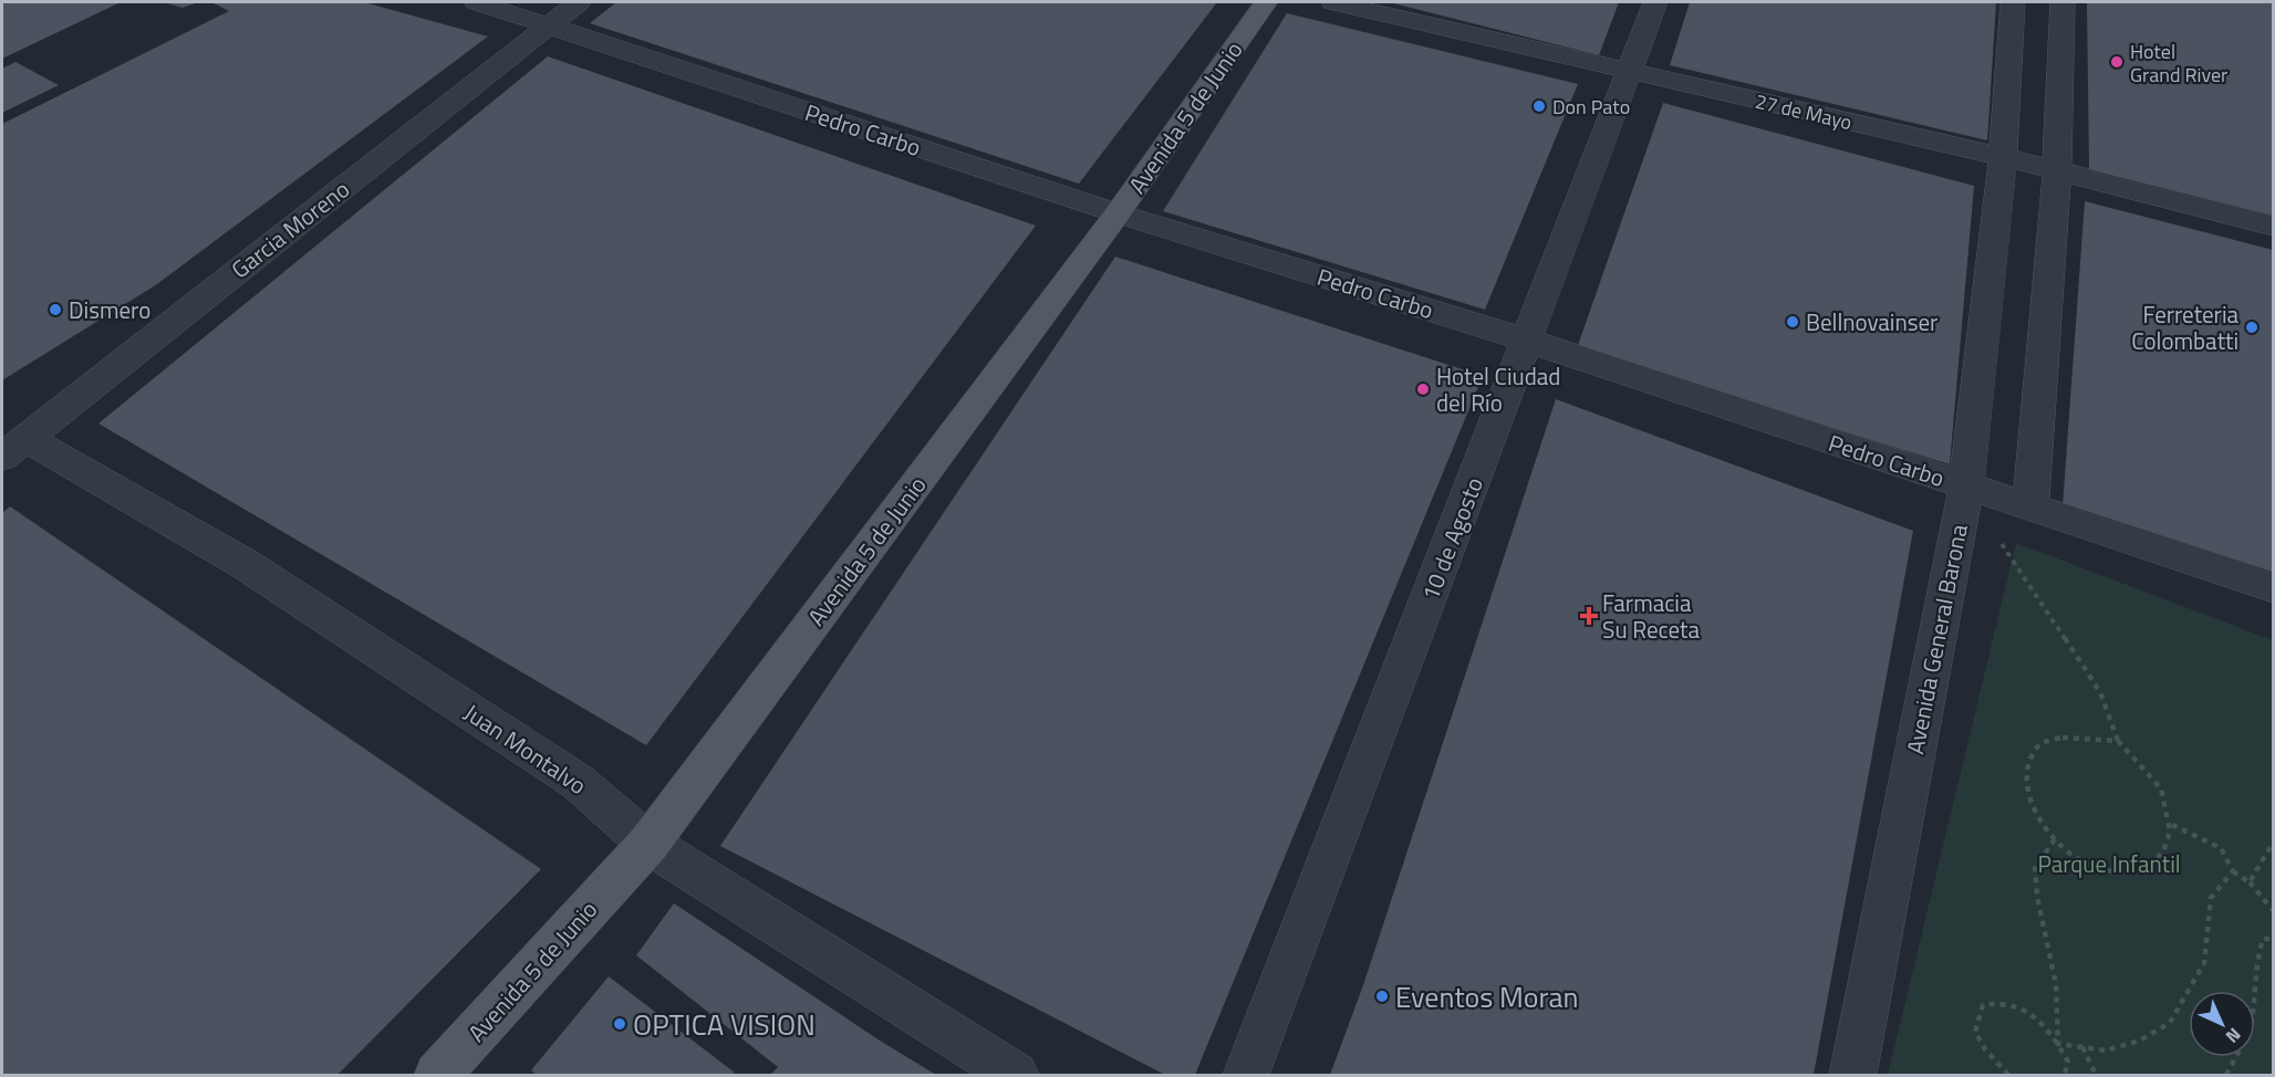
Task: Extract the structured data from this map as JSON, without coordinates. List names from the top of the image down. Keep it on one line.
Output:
{"streets":{"main road":["Avenida 5 de Junio"],"street":["27 de Mayo","Pedro Carbo","Garcia Moreno","10 de Agosto","Avenida General Barona","Juan Montalvo"]},"crossings":[["27 de Mayo","10 de Agosto"],["27 de Mayo","Avenida General Barona"],["Avenida 5 de Junio","Pedro Carbo"],["Avenida 5 de Junio","Juan Montalvo"],["Pedro Carbo","Garcia Moreno"],["Pedro Carbo","10 de Agosto"],["Pedro Carbo","Avenida General Barona"],["Garcia Moreno","Juan Montalvo"]],"parks":["Parque Infantil"],"places":{"other":["Hotel Grand River","Don Pato","Dismero","Bellnovainser","Ferreteria Colombatti","Hotel Ciudad del Río","Eventos Moran","OPTICA VISION"],"health":["Farmacia Su Receta"]},"north":"bottom right"}
